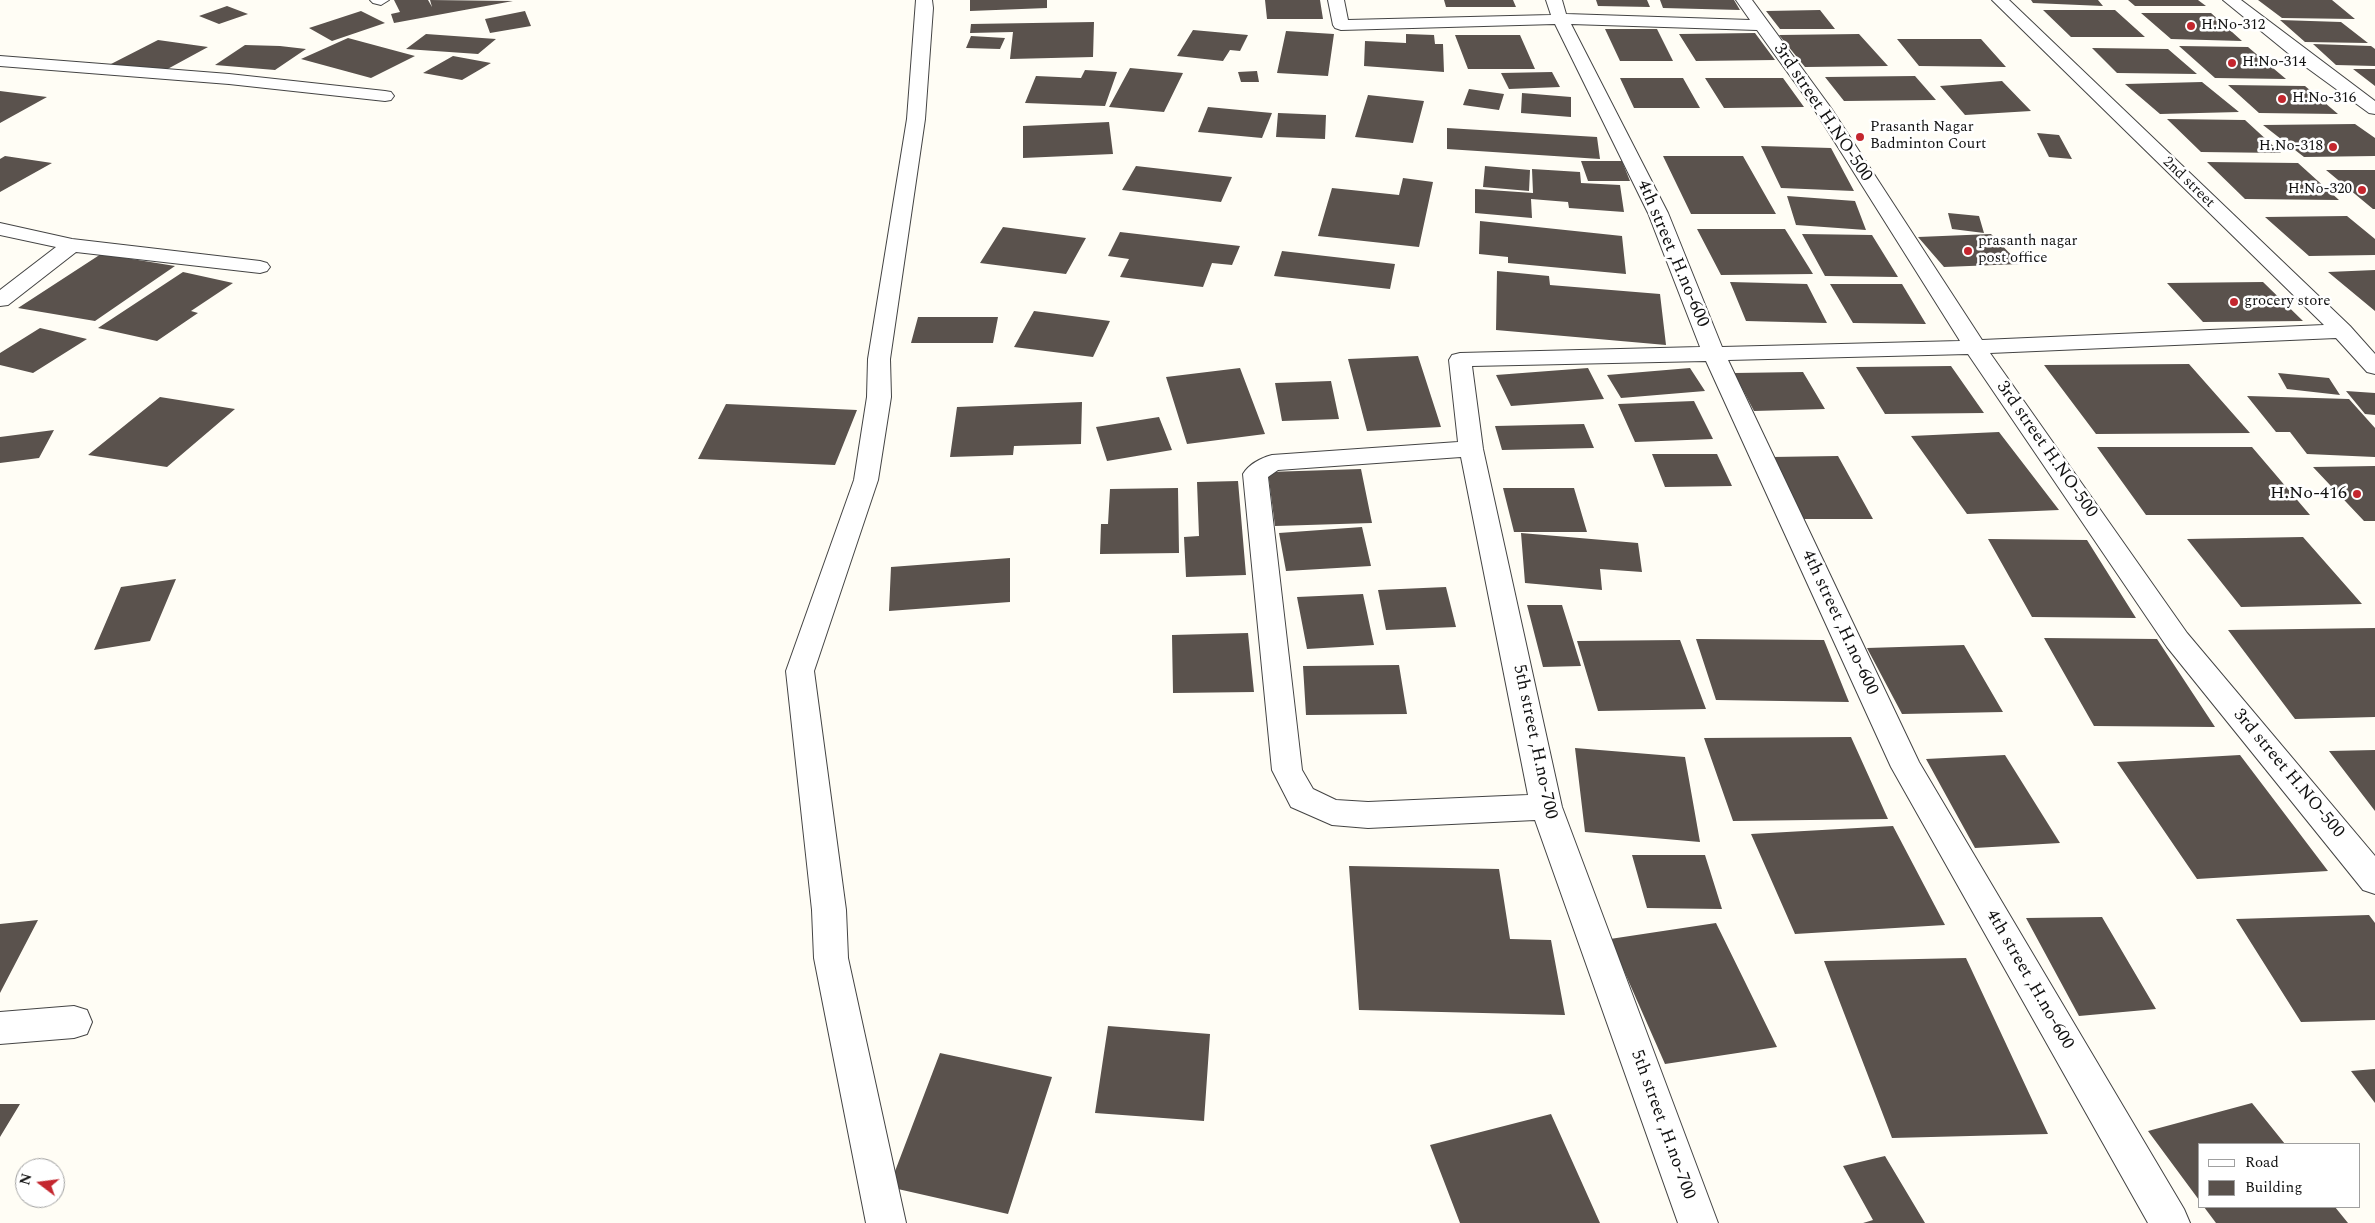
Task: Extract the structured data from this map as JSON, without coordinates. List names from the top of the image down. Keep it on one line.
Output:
{"streets":{"street":["3rd street H.NO-500","2nd street","4th street ,H.no-600","5th street ,H.no-700"]},"crossings":[["4th street ,H.no-600","5th street ,H.no-700"]],"places":["H.No-312","H.No-314","H.No-316","Prasanth Nagar Badminton Court","H.No-318","H.No-320","prasanth nagar post office","grocery store","H.No-416"],"legend":["Road","Building"],"north":"left"}
